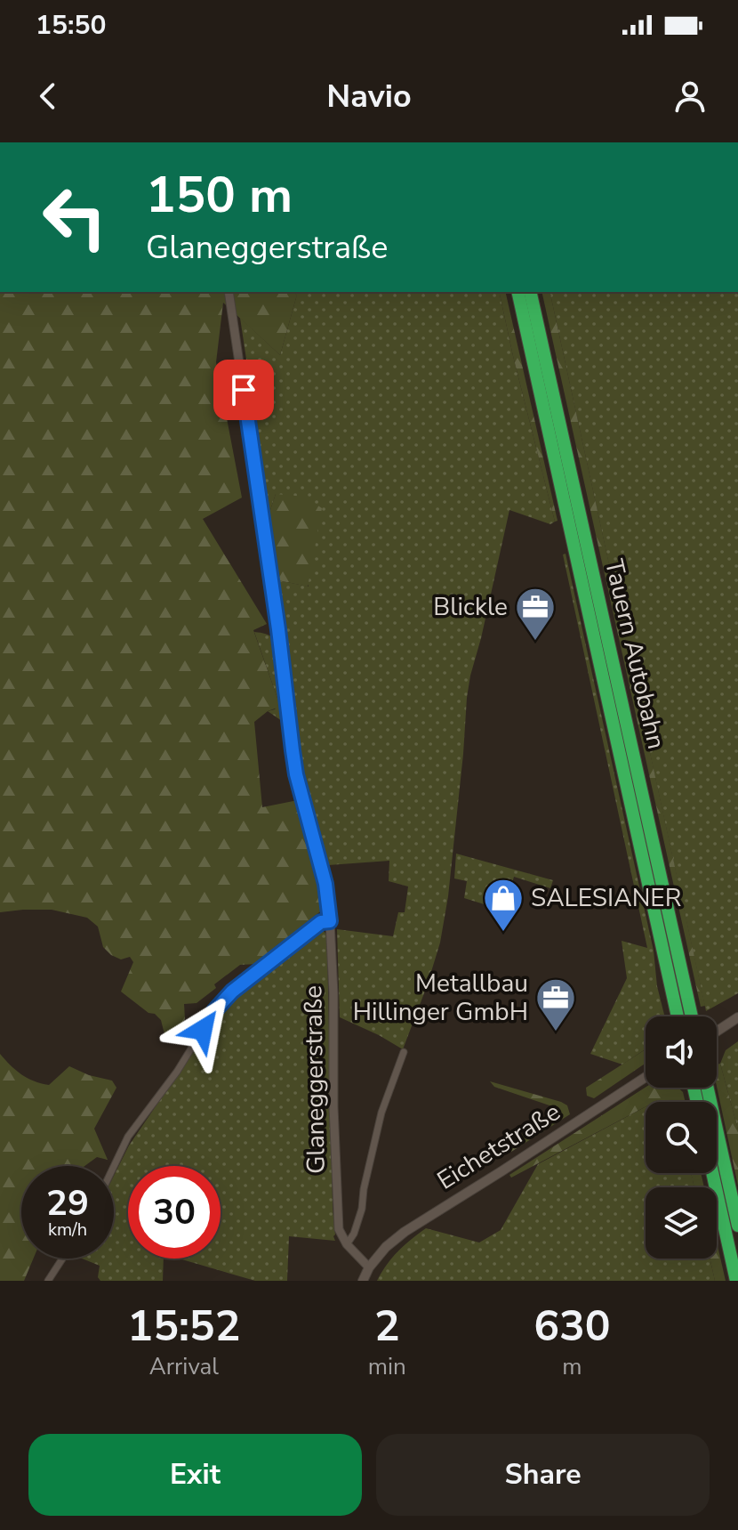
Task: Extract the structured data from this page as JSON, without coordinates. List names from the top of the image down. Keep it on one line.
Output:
{"streets":{"highway":["Tauern Autobahn"],"main road":["Eichetstraße"],"street":["Glaneggerstraße"]},"crossings":[["Glaneggerstraße","Eichetstraße"]],"places":{"office":["Blickle","Metallbau Hillinger GmbH"],"shop":["SALESIANER"]},"page":{"status":"15:50","header":"Navio","turn":["150 m","Glaneggerstraße"],"speed":"29 km/h","limit":"30","eta":["15:52","Arrival","2","min","630","m"],"buttons":["Exit","Share"]}}
